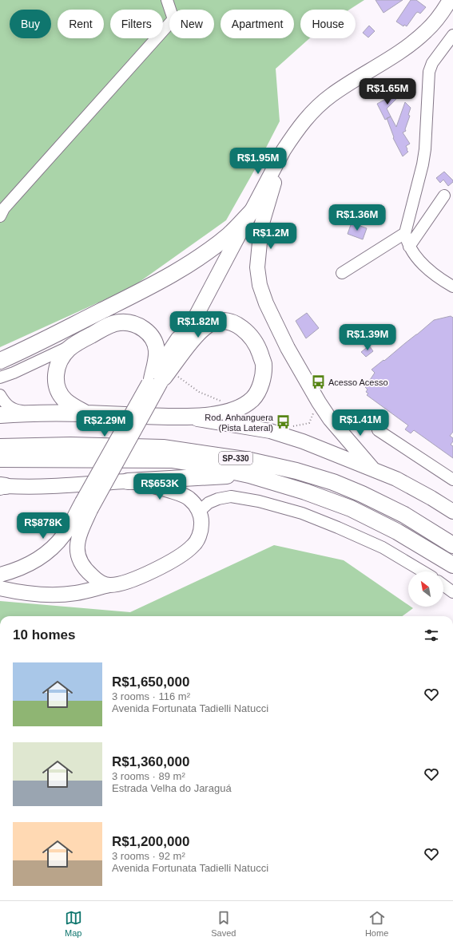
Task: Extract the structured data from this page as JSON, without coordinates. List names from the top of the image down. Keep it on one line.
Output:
{"streets":{"highway":["SP-330"]},"places":{"bus stop":["Acesso Acesso","Rod. Anhanguera (Pista Lateral)"]},"north":"top left","page":{"chip":["Buy","Rent","Filters","New","Apartment","House"],"price":["R$1.65M","R$1.95M","R$1.36M","R$1.2M","R$1.82M","R$1.39M","R$1.41M","R$2.29M","R$653K","R$878K"],"heading":"10 homes","list":[{"name":"R$1,650,000","note":"3 rooms · 116 m² · Avenida Fortunata Tadielli Natucci"},{"name":"R$1,360,000","note":"3 rooms · 89 m² · Estrada Velha do Jaraguá"},{"name":"R$1,200,000","note":"3 rooms · 92 m² · Avenida Fortunata Tadielli Natucci"}],"tabs":["Map","Saved","Home"]}}
